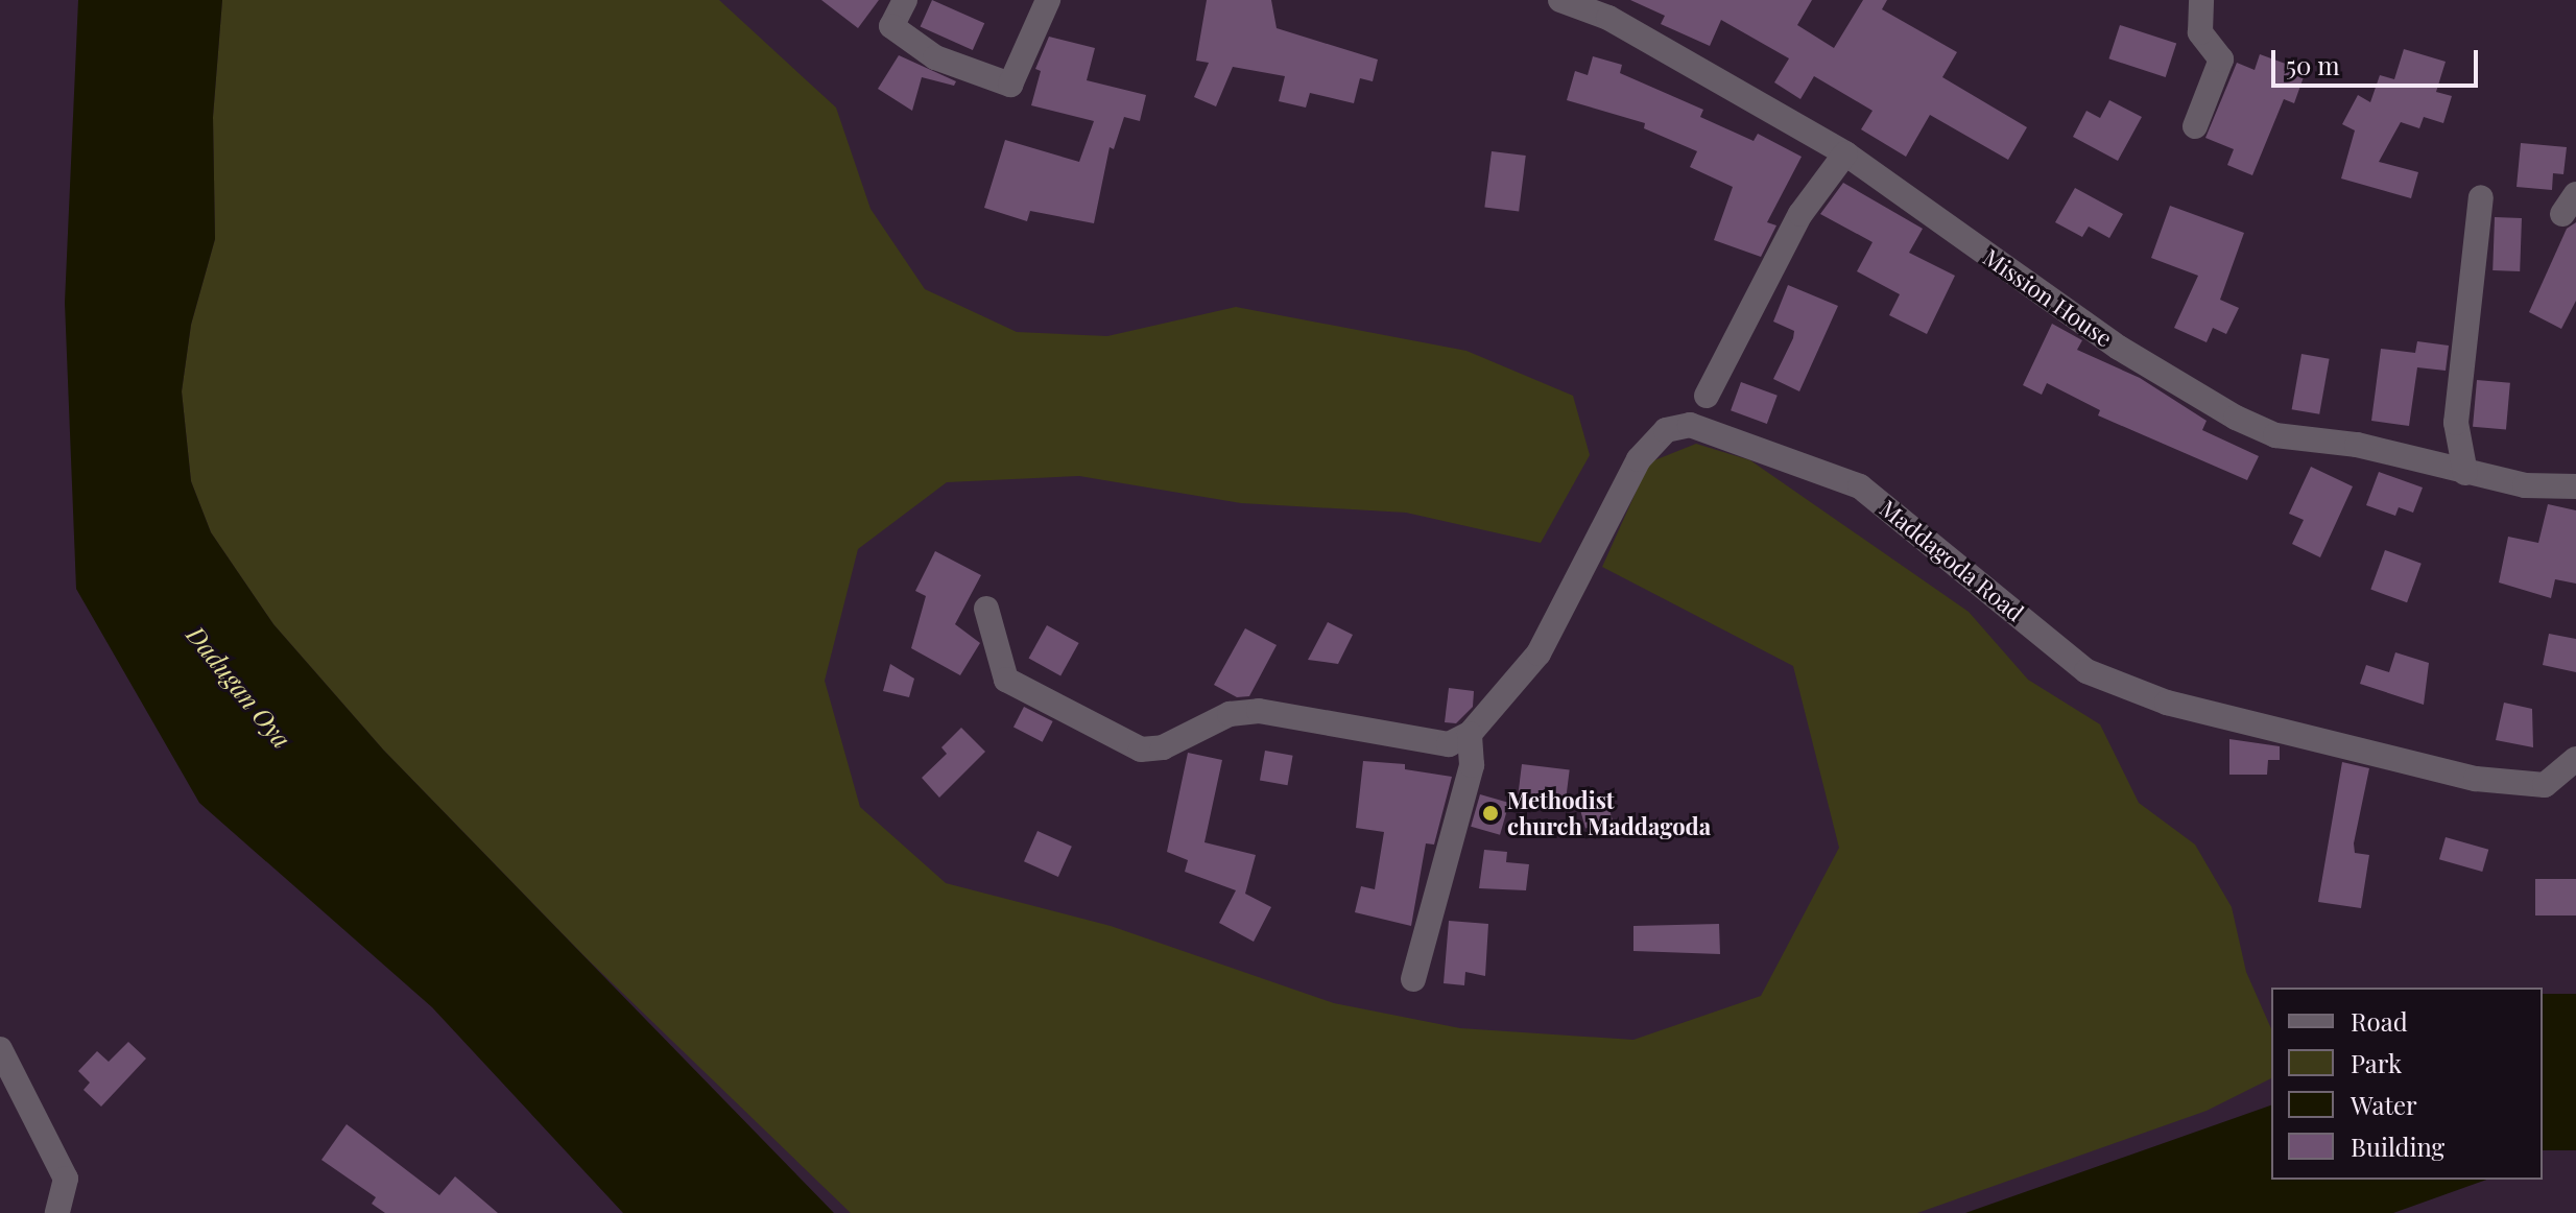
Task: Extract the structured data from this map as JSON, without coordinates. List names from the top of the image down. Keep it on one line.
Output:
{"streets":{"street":["Mission House","Maddagoda Road"]},"water":["Dadugan Oya"],"places":["Methodist church Maddagoda"],"legend":["Road","Park","Water","Building"],"scale_bar":"50 m"}
